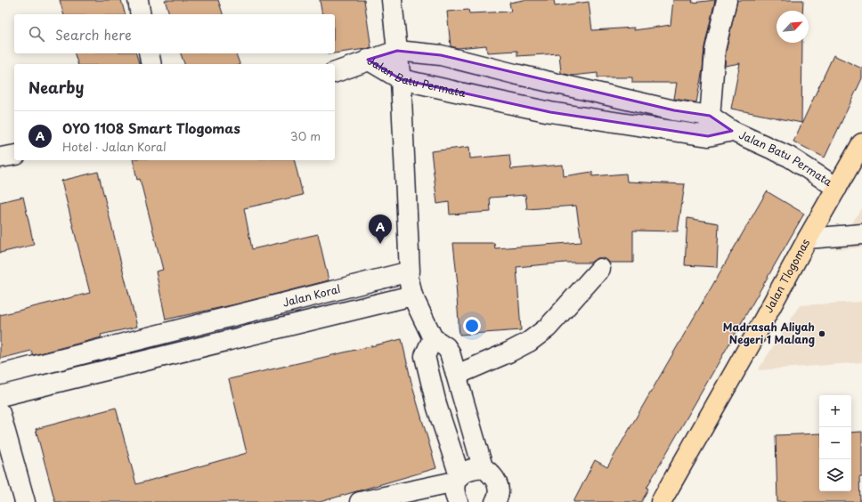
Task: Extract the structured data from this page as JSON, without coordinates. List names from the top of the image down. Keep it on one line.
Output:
{"streets":{"main road":["Jalan Tlogomas"],"street":["Jalan Batu Permata","Jalan Koral"]},"crossings":[["Jalan Batu Permata","Jalan Tlogomas"]],"places":["Madrasah Aliyah Negeri 1 Malang"],"north":"top right","page":{"search":"Search here","heading":"Nearby","list":[{"mark":"A","name":"OYO 1108 Smart Tlogomas","note":"Hotel · Jalan Koral","value":"30 m"}],"pins":"A","map_buttons":["+","−"]}}
